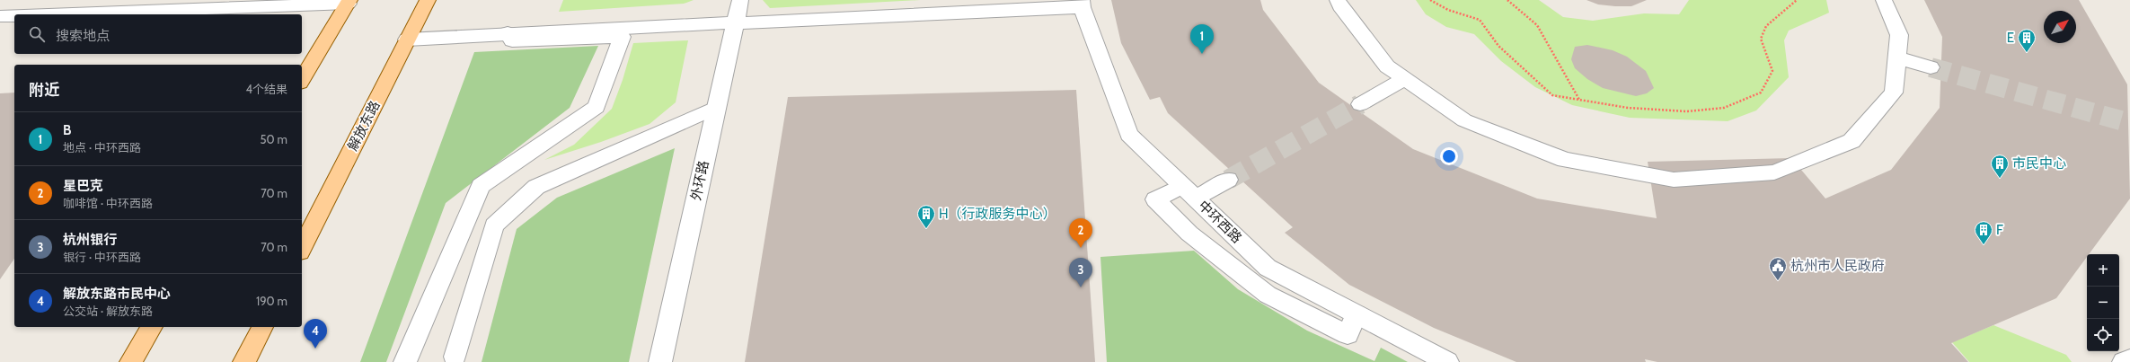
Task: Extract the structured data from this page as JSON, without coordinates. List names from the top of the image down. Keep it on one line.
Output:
{"streets":{"main road":["解放东路"],"street":["外环路","中环西路"]},"places":{"building":["E","市民中心","H（行政服务中心）","F"],"public building":["杭州市人民政府"]},"north":"top right","page":{"search":"搜索地点","pins":["1","2","3","4"],"heading":["附近","4个结果"],"list":[{"mark":"1","name":"B","note":"地点 · 中环西路","value":"50 m"},{"mark":"2","name":"星巴克","note":"咖啡馆 · 中环西路","value":"70 m"},{"mark":"3","name":"杭州银行","note":"银行 · 中环西路","value":"70 m"},{"mark":"4","name":"解放东路市民中心","note":"公交站 · 解放东路","value":"190 m"}],"map_buttons":["+","−"]}}
